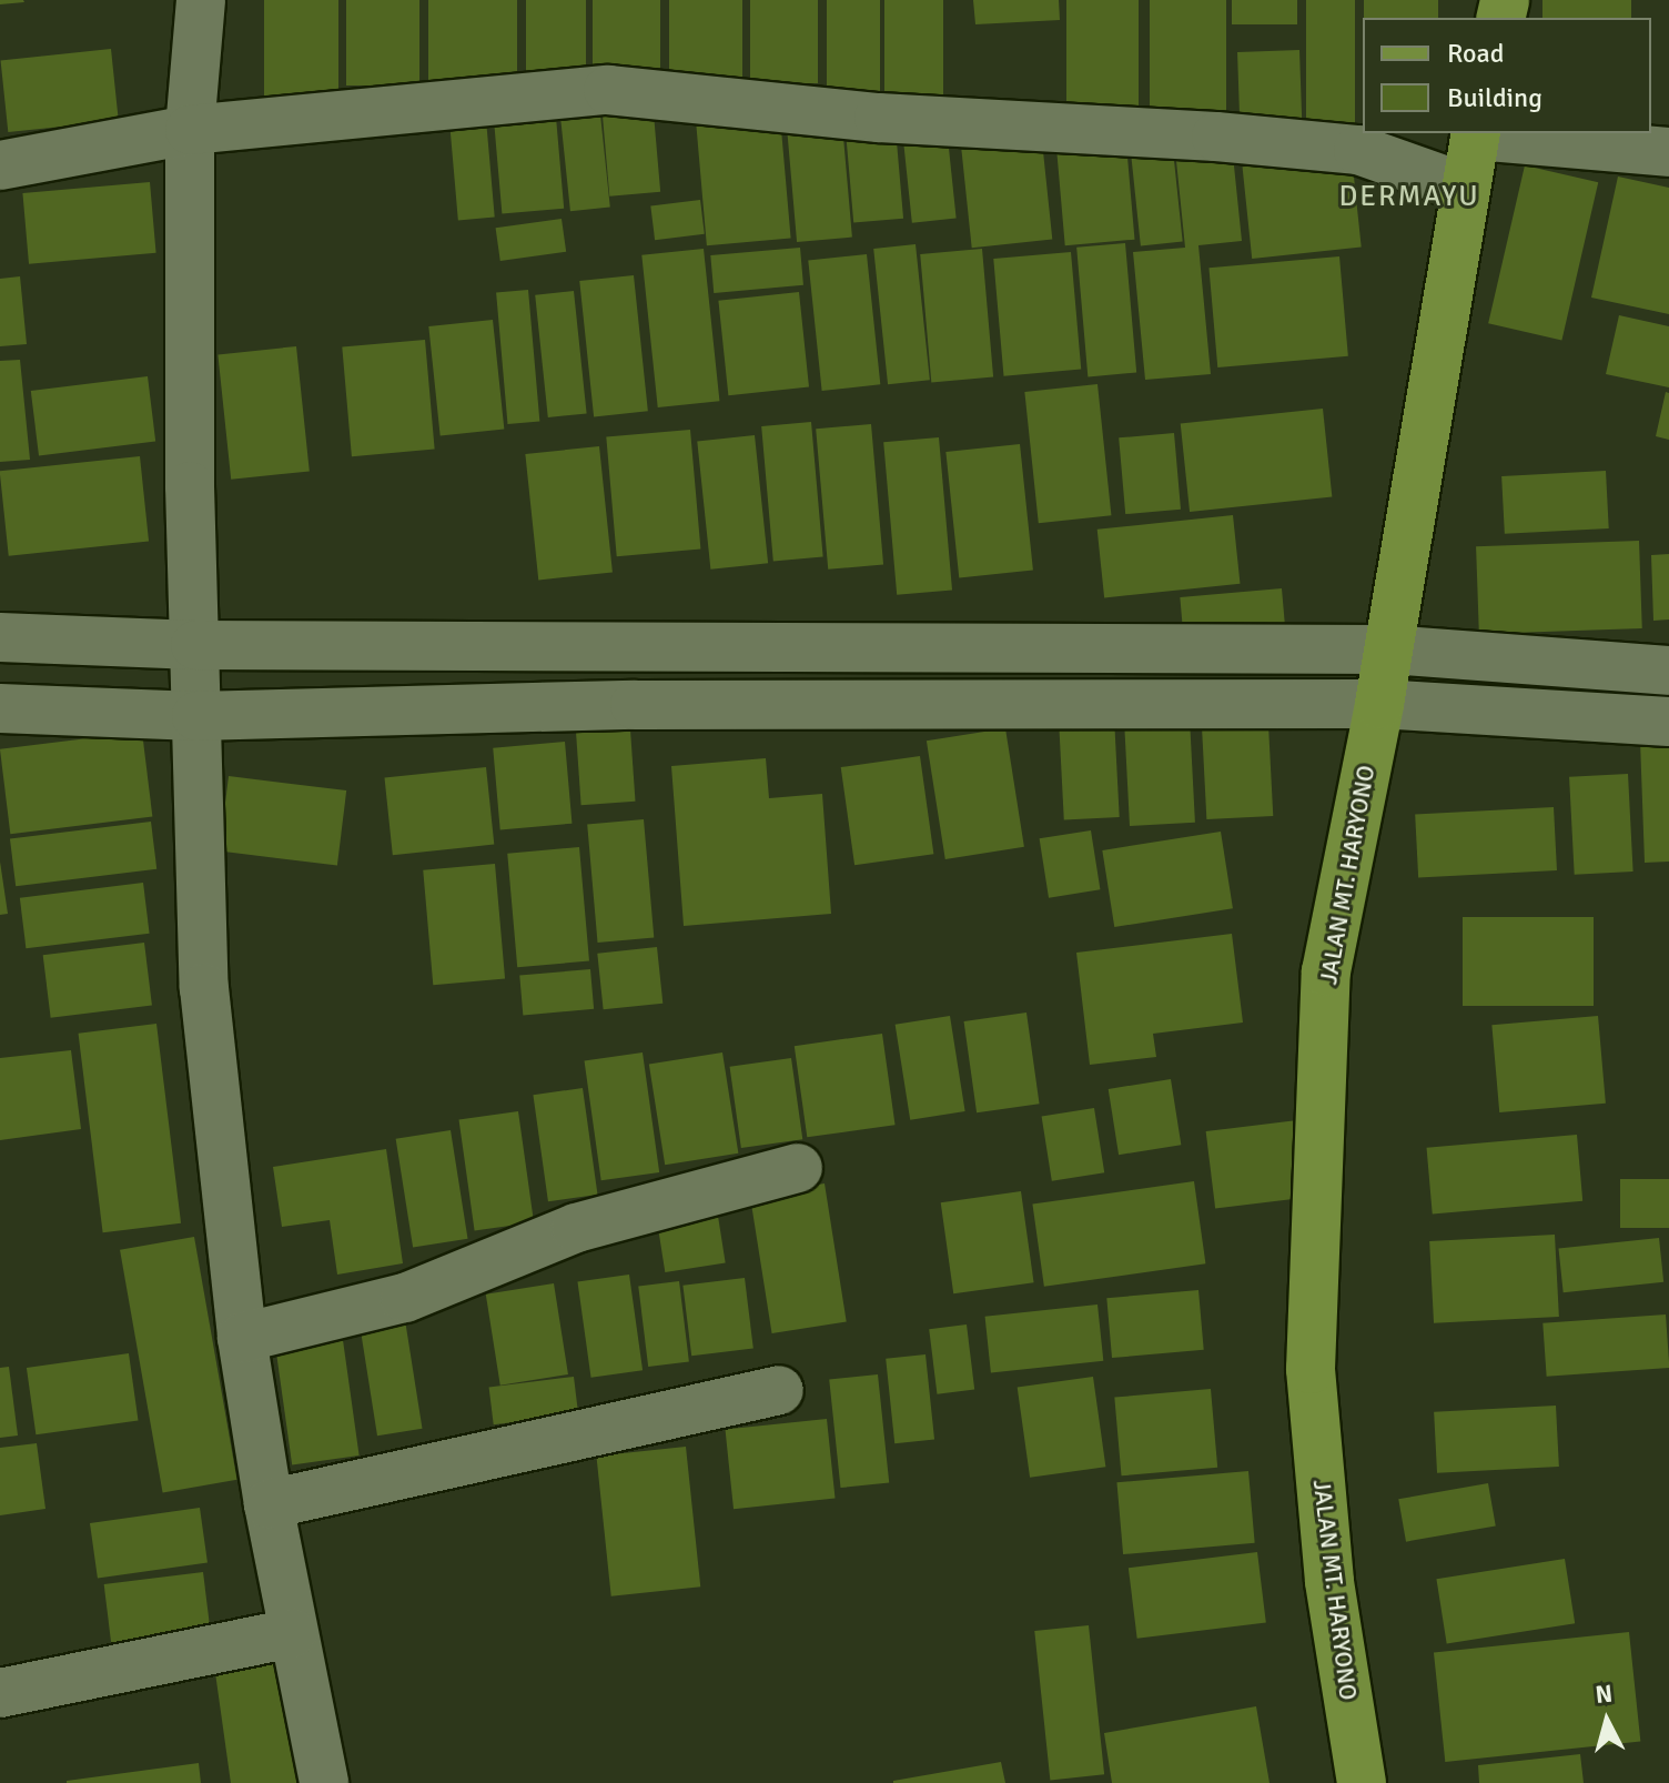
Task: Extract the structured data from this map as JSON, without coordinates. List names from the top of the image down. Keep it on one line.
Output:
{"streets":{"main road":["JALAN MT. HARYONO"]},"districts":["DERMAYU"],"legend":["Road","Building"],"north":"top"}
